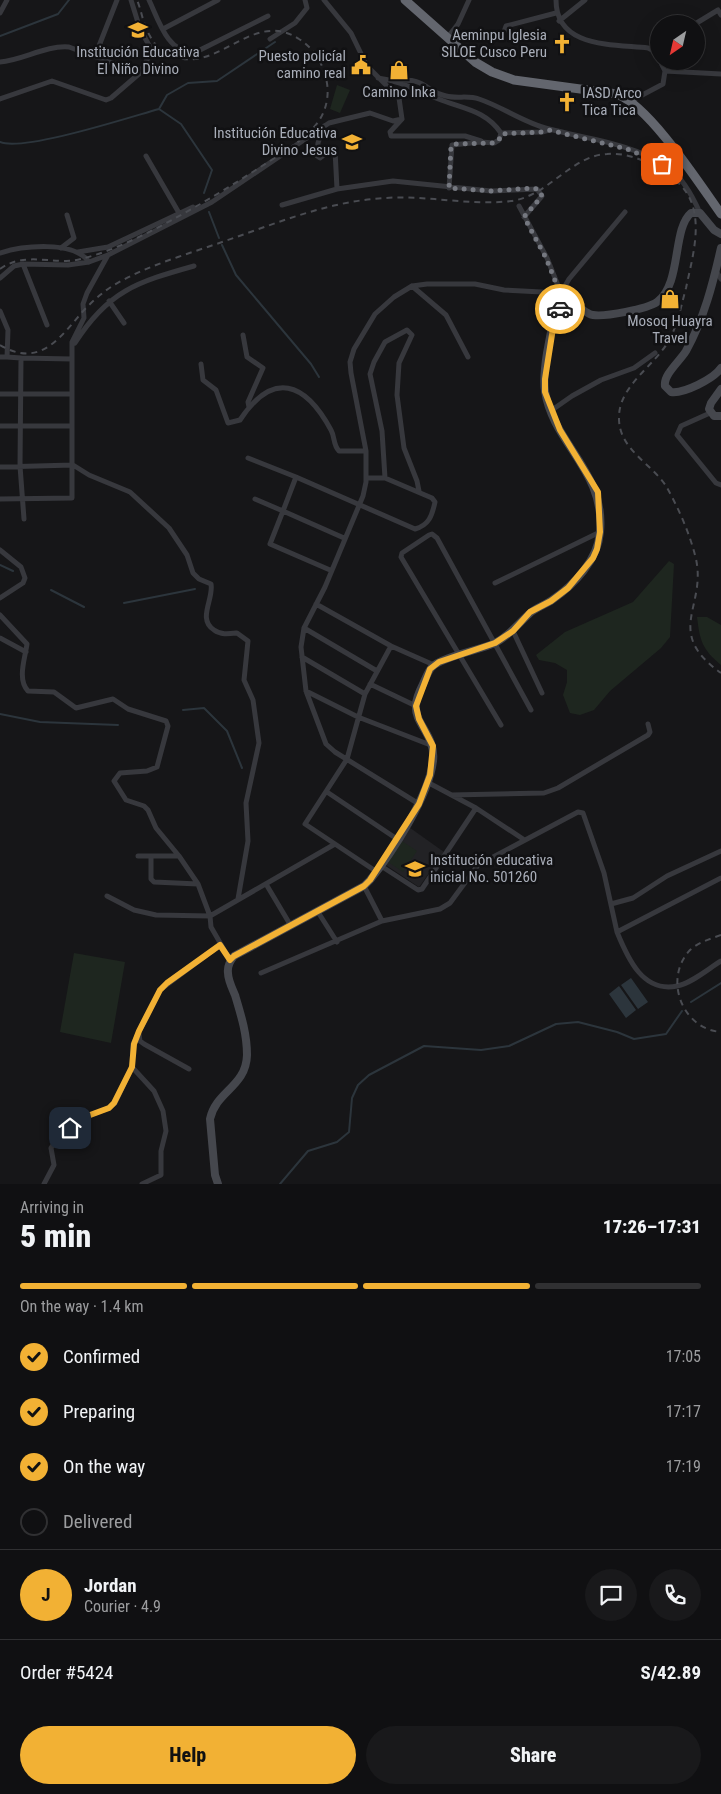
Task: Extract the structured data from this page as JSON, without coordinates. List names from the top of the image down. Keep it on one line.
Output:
{"places":{"school or university":["Institución Educativa El Niño Divino","Institución Educativa Divino Jesus","Institución educativa inicial No. 501260"],"church":["Aeminpu Iglesia SILOE Cusco Peru","IASD Arco Tica Tica"],"public building":["Puesto policíal camino real"],"shop":["Camino Inka","Mosoq Huayra Travel"]},"north":"bottom left","page":{"heading":["5 min","Arriving in","17:26–17:31"],"panel":["Jordan","Courier · 4.9","Order #5424","S/42.89"],"bar":"On the way · 1.4 km","list":[["Confirmed","17:05"],["Preparing","17:17"],["On the way","17:19"],"Delivered"],"round":"J","buttons":["Help","Share"]}}
